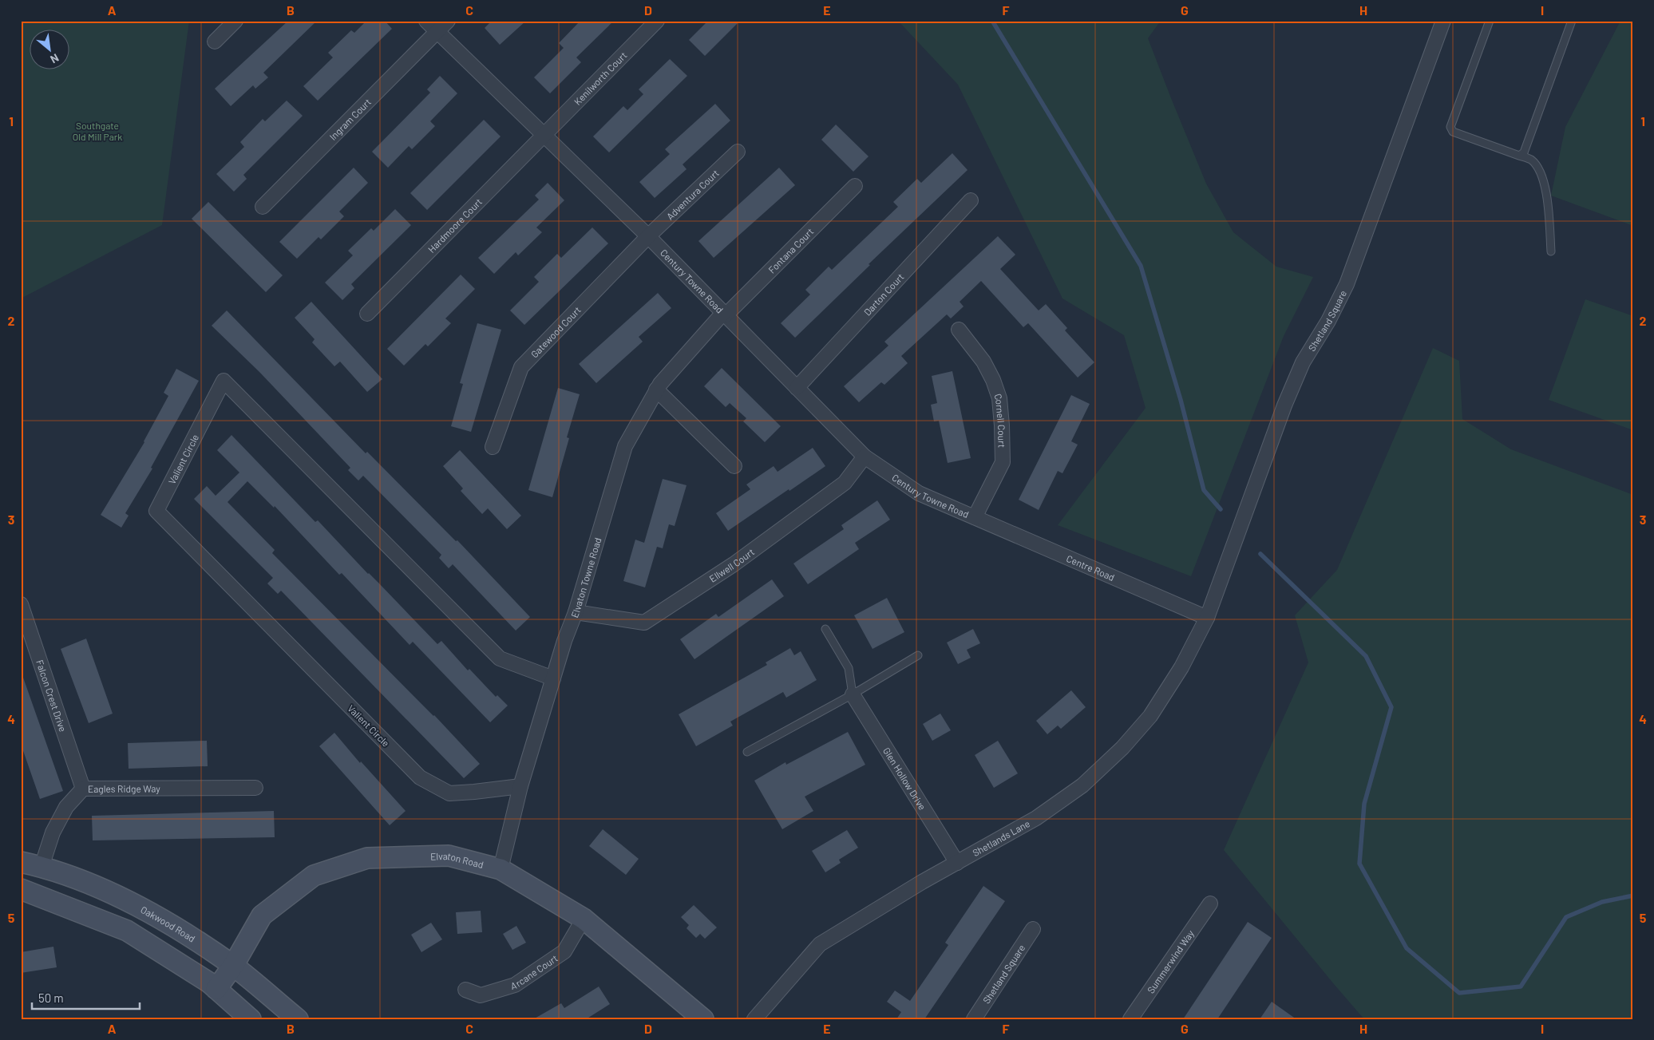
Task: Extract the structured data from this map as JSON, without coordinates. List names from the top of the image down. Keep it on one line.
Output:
{"streets":{"street":["Kenilworth Court","Ingram Court","Adventura Court","Hardmoore Court","Fontana Court","Century Towne Road","Darton Court","Shetland Square","Gatewood Court","Cornell Court","Valient Circle","Ellwell Court","Centre Road","Elvaton Towne Road","Falcon Crest Drive","Glen Hollow Drive","Eagles Ridge Way","Shetlands Lane","Elvaton Road","Oakwood Road","Summerwind Way","Arcane Court"]},"crossings":[["Kenilworth Court","Hardmoore Court"],["Kenilworth Court","Century Towne Road"],["Ingram Court","Century Towne Road"],["Adventura Court","Century Towne Road"],["Adventura Court","Gatewood Court"],["Hardmoore Court","Century Towne Road"],["Fontana Court","Century Towne Road"],["Fontana Court","Elvaton Towne Road"],["Century Towne Road","Darton Court"],["Century Towne Road","Gatewood Court"],["Century Towne Road","Cornell Court"],["Century Towne Road","Ellwell Court"],["Century Towne Road","Centre Road"],["Century Towne Road","Elvaton Towne Road"],["Shetland Square","Centre Road"],["Shetland Square","Shetlands Lane"],["Cornell Court","Centre Road"],["Valient Circle","Elvaton Towne Road"],["Ellwell Court","Elvaton Towne Road"],["Centre Road","Shetlands Lane"],["Elvaton Towne Road","Elvaton Road"],["Falcon Crest Drive","Eagles Ridge Way"],["Glen Hollow Drive","Shetlands Lane"],["Eagles Ridge Way","Oakwood Road"],["Elvaton Road","Oakwood Road"],["Elvaton Road","Arcane Court"]],"parks":["Southgate Old Mill Park"],"scale_bar":"50 m","north":"bottom right","grid":{"columns":["A","B","C","D","E","F","G","H","I"],"rows":["1","2","3","4","5"]}}
